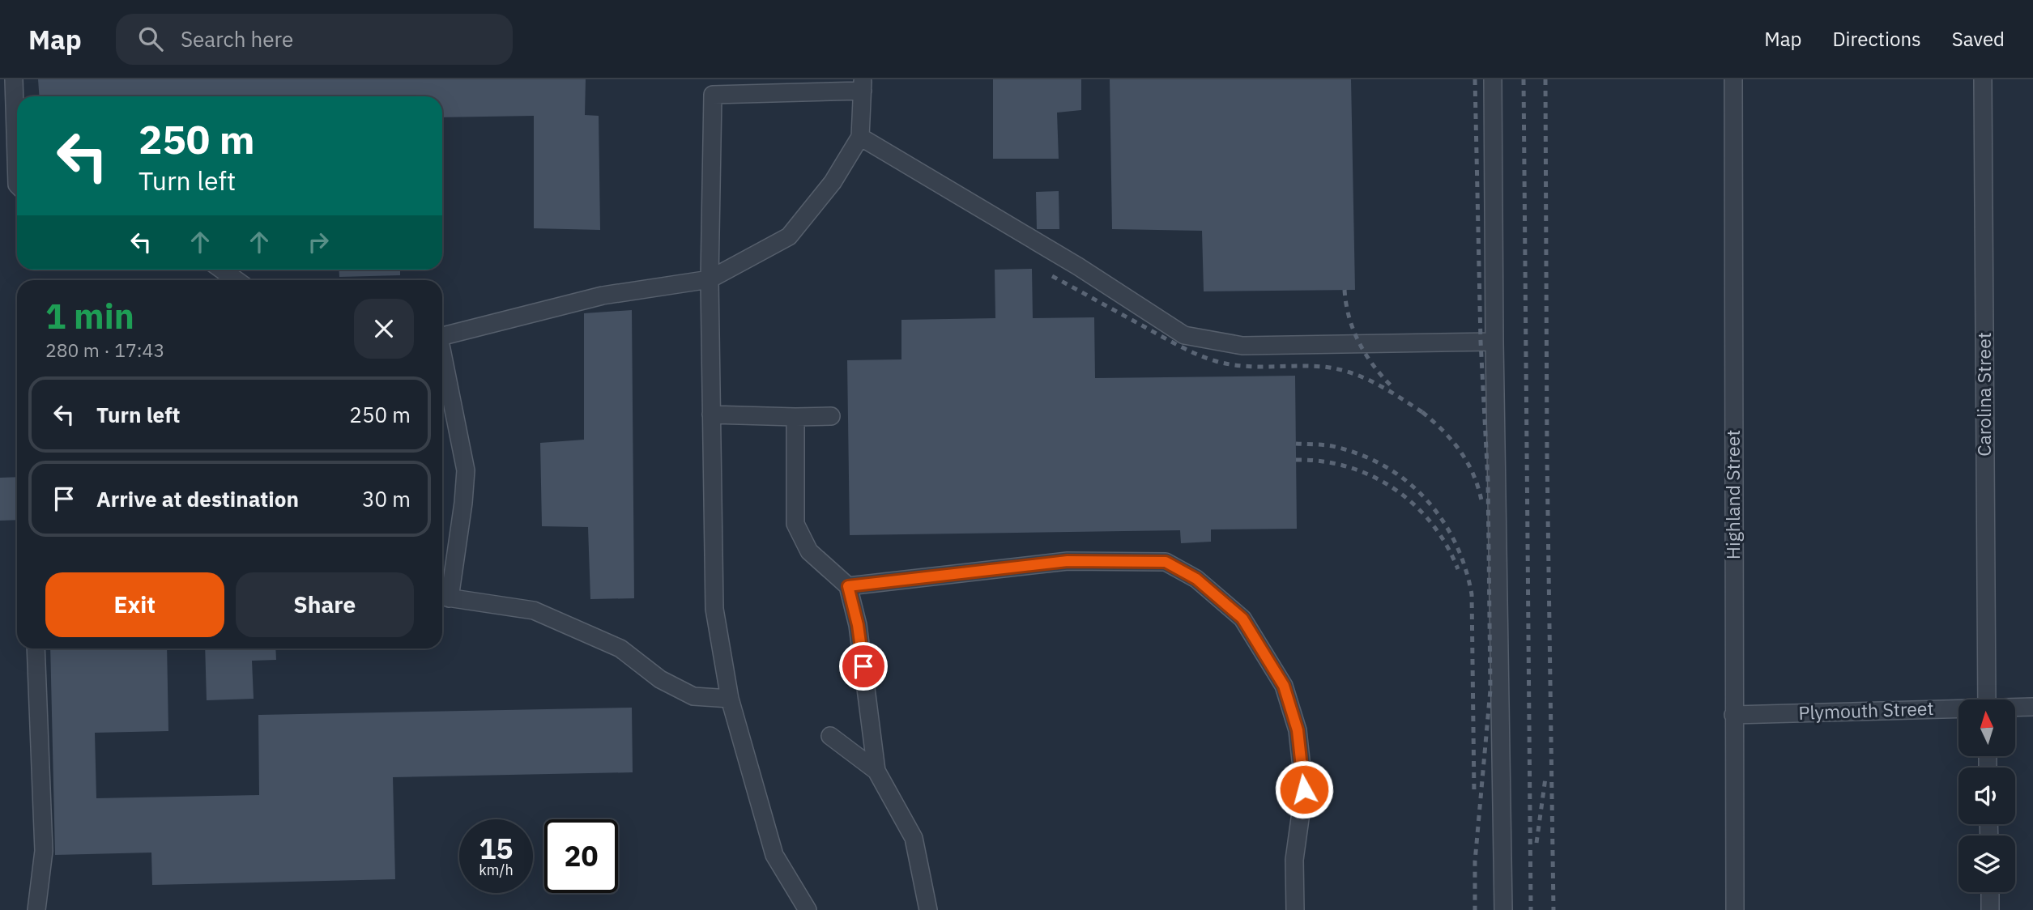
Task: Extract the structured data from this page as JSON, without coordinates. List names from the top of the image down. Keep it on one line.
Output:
{"streets":{"street":["Carolina Street","Highland Street","Plymouth Street"]},"crossings":[["Highland Street","Plymouth Street"]],"north":"top","page":{"header":"Map","search":"Search here","nav":["Map","Directions","Saved"],"turn":["250 m","Turn left"],"heading":["1 min","280 m · 17:43"],"list":[{"name":"Turn left","value":"250 m"},{"name":"Arrive at destination","value":"30 m"}],"buttons":["Exit","Share"],"speed":"15 km/h","limit":"20"}}
